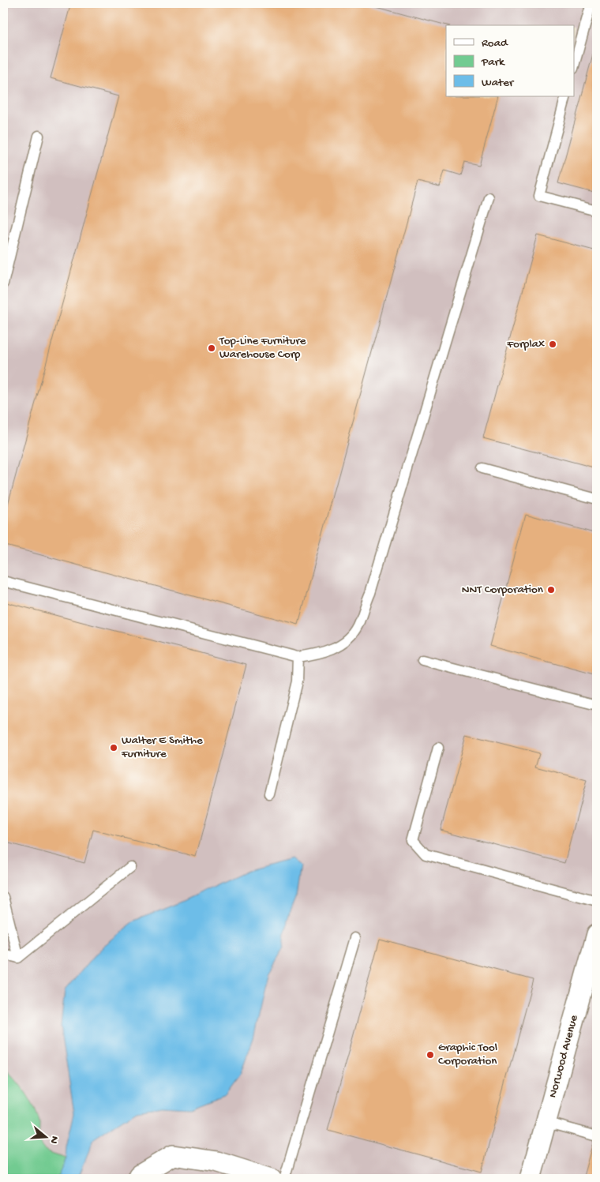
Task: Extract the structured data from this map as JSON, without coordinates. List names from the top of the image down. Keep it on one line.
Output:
{"streets":{"street":["Norwood Avenue"]},"places":["Forplax","Top-Line Furniture Warehouse Corp","NNT Corporation","Walter E Smithe Furniture","Graphic Tool Corporation"],"legend":["Road","Park","Water"],"north":"right"}
